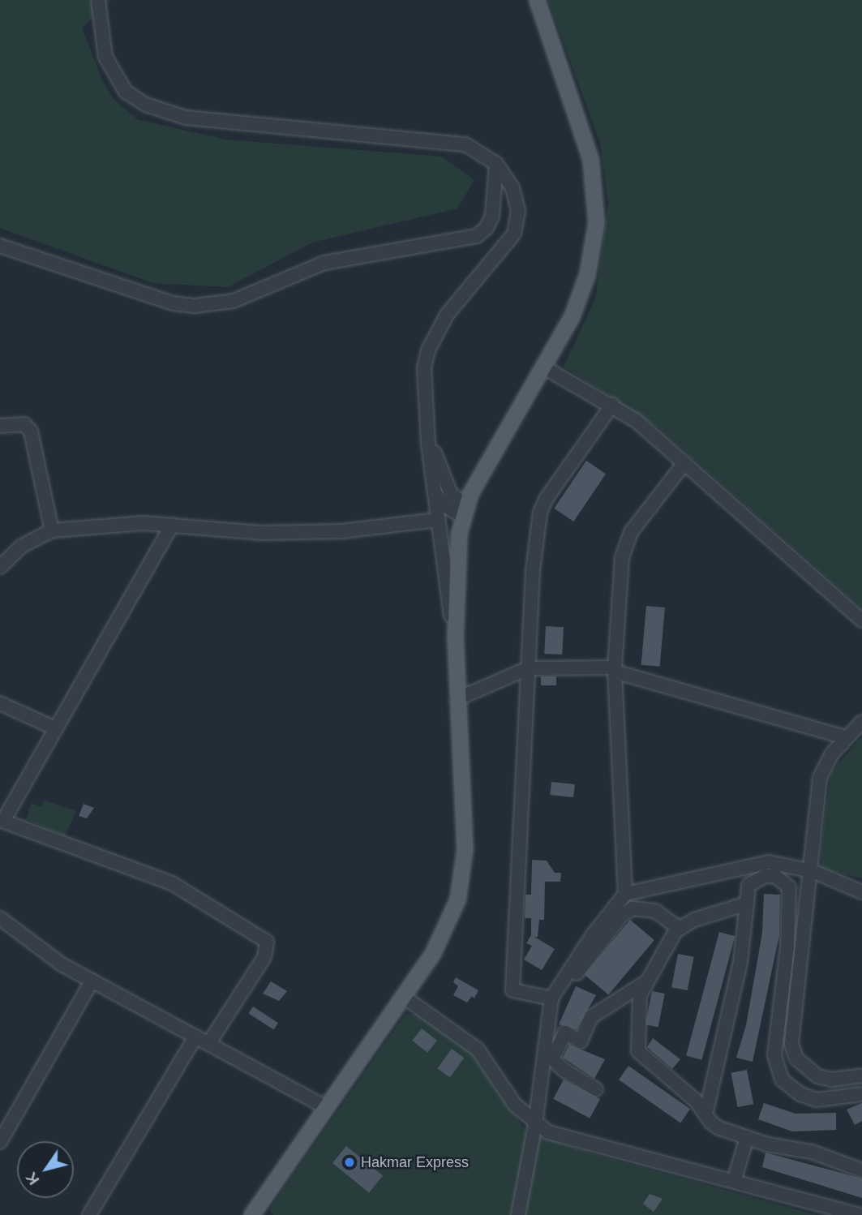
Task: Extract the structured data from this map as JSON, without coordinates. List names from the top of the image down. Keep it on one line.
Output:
{"places":["Hakmar Express"],"north":"bottom left"}
